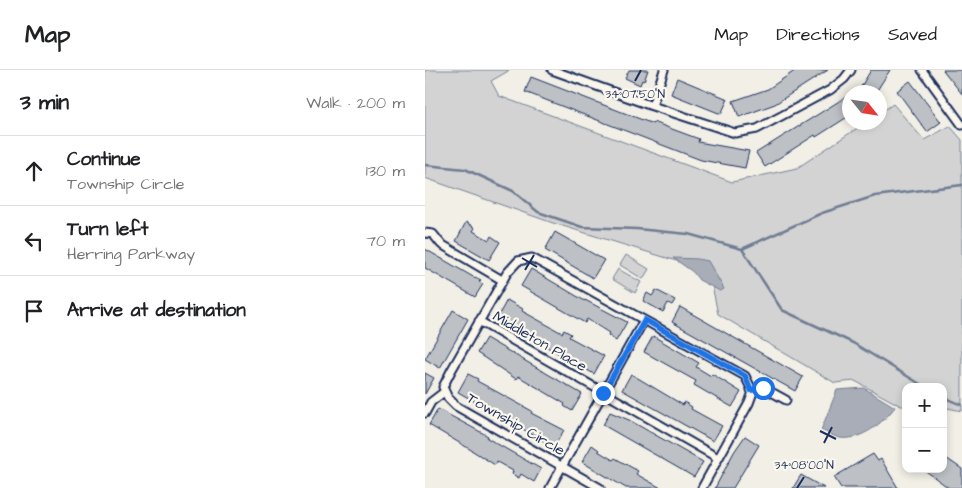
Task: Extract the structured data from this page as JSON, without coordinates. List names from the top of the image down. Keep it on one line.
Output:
{"streets":{"street":["Middleton Place","Township Circle"]},"north":"bottom right","page":{"header":"Map","nav":["Map","Directions","Saved"],"heading":["3 min","Walk · 200 m"],"list":[["Continue","Township Circle","130 m"],["Turn left","Herring Parkway","70 m"],"Arrive at destination"],"map_buttons":["+","−"]},"coordinates":["34°07'50\"N","34°08'00\"N"]}
